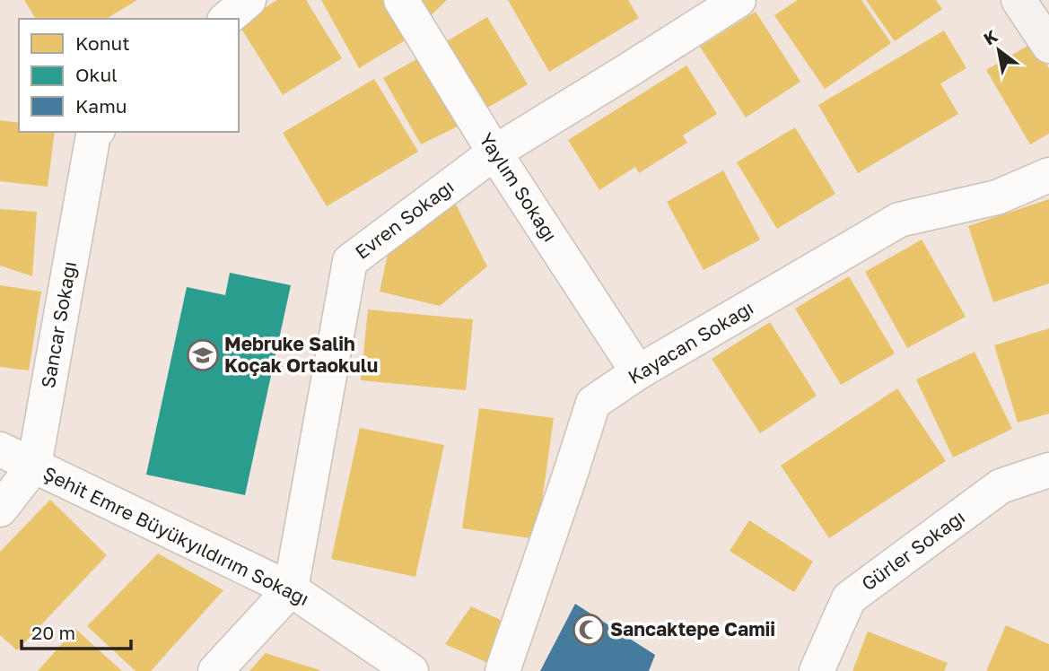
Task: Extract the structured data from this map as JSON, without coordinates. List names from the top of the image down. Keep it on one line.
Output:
{"streets":{"street":["Yaylım Sokağı","Evren Sokağı","Sancar Sokağı","Kayacan Sokağı","Şehit Emre Büyükyıldırım Sokağı","Gürler Sokağı"]},"crossings":[["Yaylım Sokağı","Evren Sokağı"],["Yaylım Sokağı","Kayacan Sokağı"],["Evren Sokağı","Şehit Emre Büyükyıldırım Sokağı"],["Sancar Sokağı","Şehit Emre Büyükyıldırım Sokağı"]],"places":{"school or university":["Mebruke Salih Koçak Ortaokulu"],"mosque":["Sancaktepe Camii"]},"legend":["Konut","Okul","Kamu"],"scale_bar":"20 m","north":"top left"}
